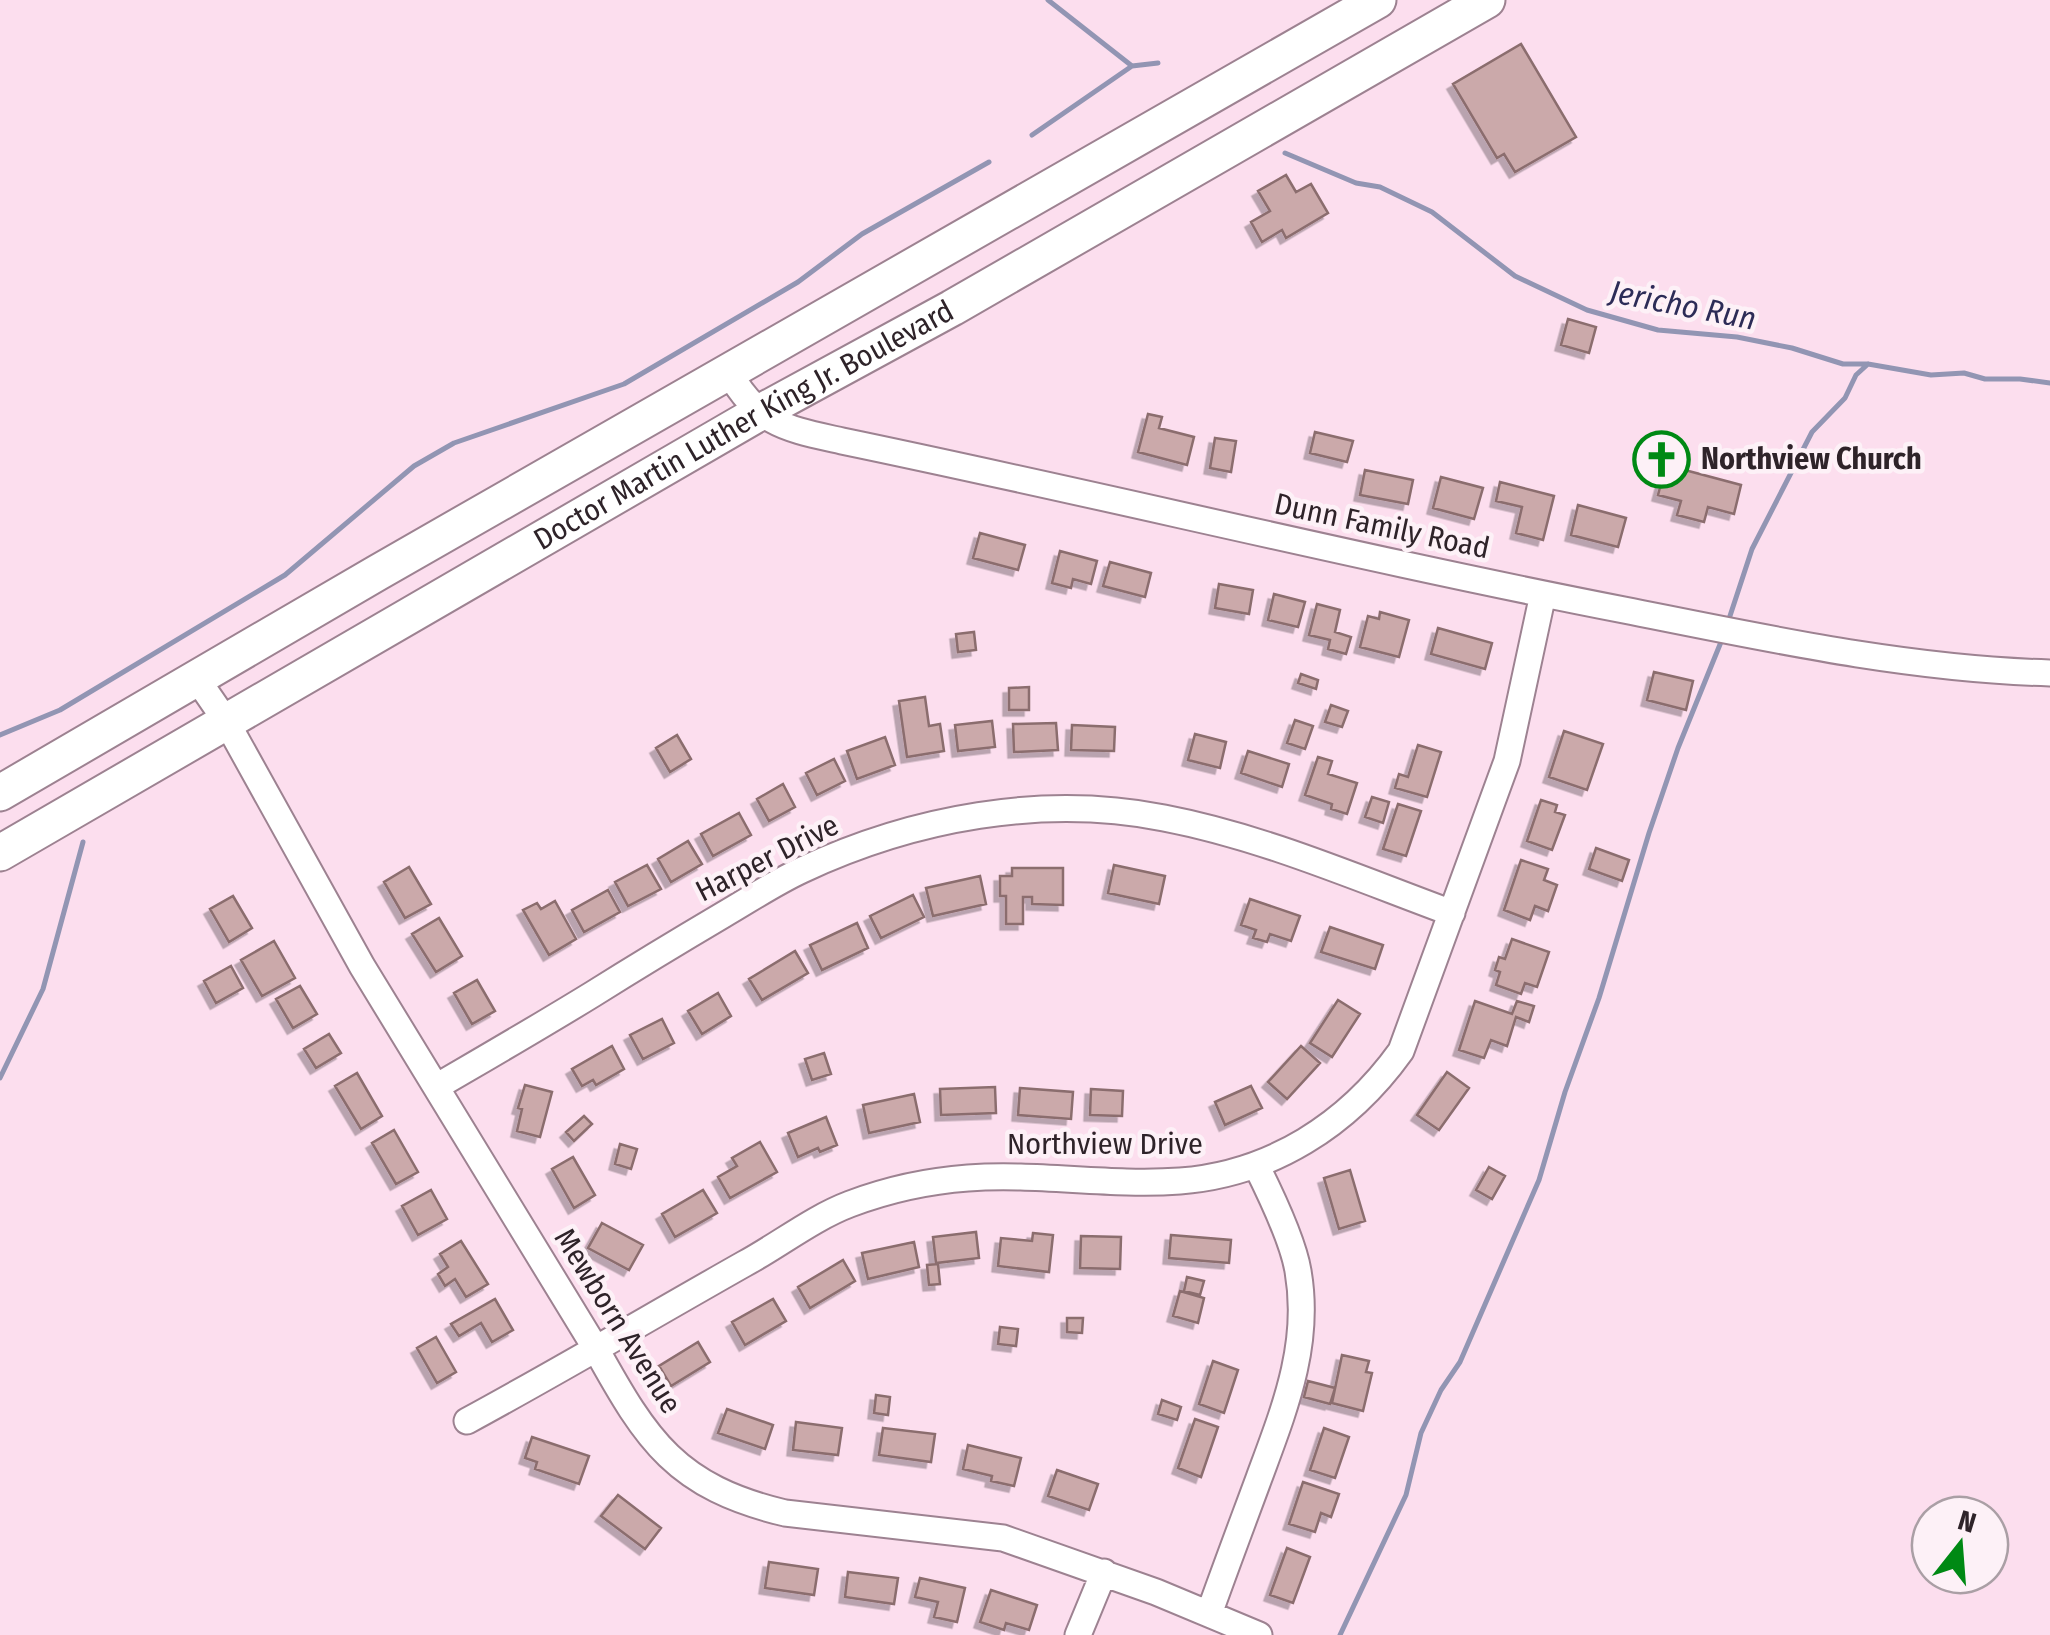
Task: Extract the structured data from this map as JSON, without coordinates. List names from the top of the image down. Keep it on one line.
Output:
{"streets":{"highway":["Doctor Martin Luther King Jr. Boulevard"],"street":["Dunn Family Road","Harper Drive","Northview Drive","Mewborn Avenue"]},"crossings":[["Doctor Martin Luther King Jr. Boulevard","Dunn Family Road"],["Doctor Martin Luther King Jr. Boulevard","Mewborn Avenue"],["Dunn Family Road","Northview Drive"],["Harper Drive","Northview Drive"],["Harper Drive","Mewborn Avenue"],["Northview Drive","Mewborn Avenue"]],"water":["Jericho Run"],"places":{"church":["Northview Church"]},"north":"top"}
